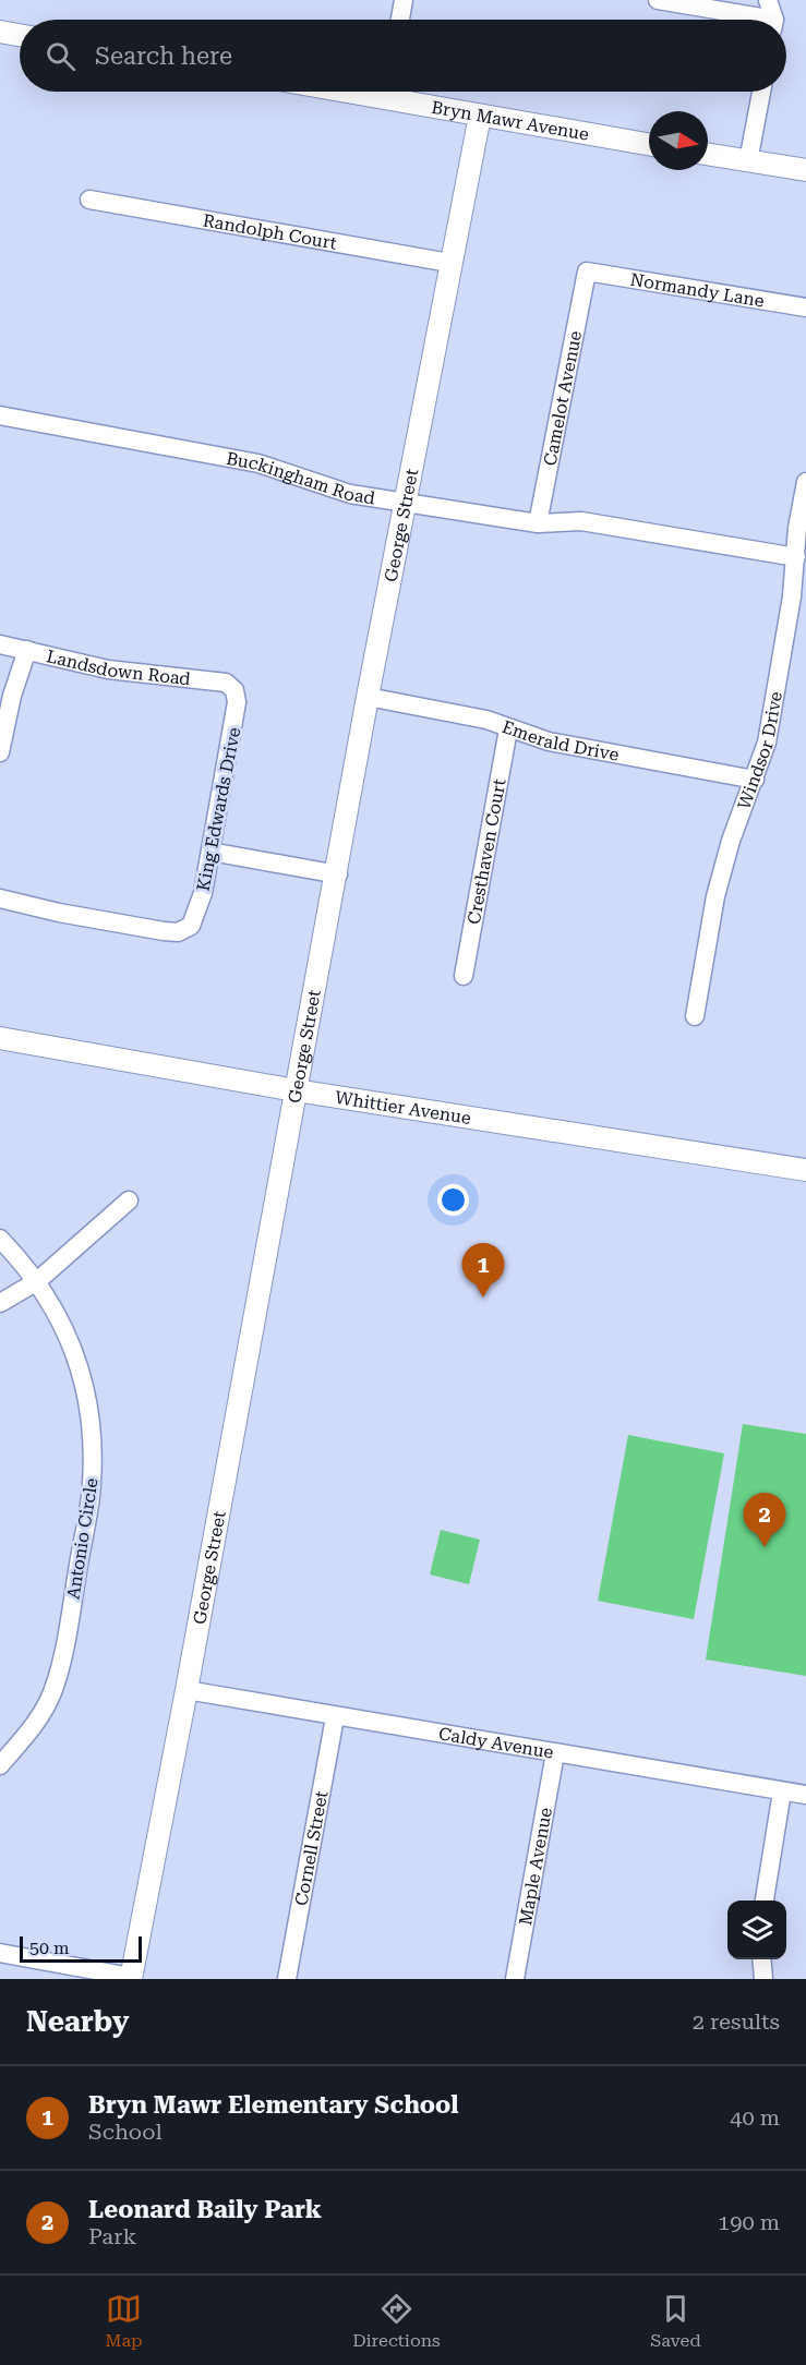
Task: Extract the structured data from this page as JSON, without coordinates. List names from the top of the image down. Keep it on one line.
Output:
{"streets":{"street":["Bryn Mawr Avenue","Randolph Court","Normandy Lane","Camelot Avenue","Buckingham Road","George Street","Landsdown Road","Emerald Drive","Windsor Drive","King Edwards Drive","Cresthaven Court","Whittier Avenue","Antonio Circle","Caldy Avenue","Cornell Street","Maple Avenue"]},"crossings":[["Bryn Mawr Avenue","George Street"],["Randolph Court","George Street"],["Normandy Lane","Camelot Avenue"],["Camelot Avenue","Buckingham Road"],["Buckingham Road","George Street"],["Buckingham Road","Windsor Drive"],["George Street","Emerald Drive"],["George Street","Whittier Avenue"],["George Street","Caldy Avenue"],["Landsdown Road","King Edwards Drive"],["Emerald Drive","Windsor Drive"],["Emerald Drive","Cresthaven Court"],["Caldy Avenue","Cornell Street"],["Caldy Avenue","Maple Avenue"]],"scale_bar":"50 m","north":"right","page":{"search":"Search here","pins":["1","2"],"scale":"50 m","heading":["Nearby","2 results"],"list":[{"mark":"1","name":"Bryn Mawr Elementary School","note":"School","value":"40 m"},{"mark":"2","name":"Leonard Baily Park","note":"Park","value":"190 m"}],"nav":["Map","Directions","Saved"]}}
